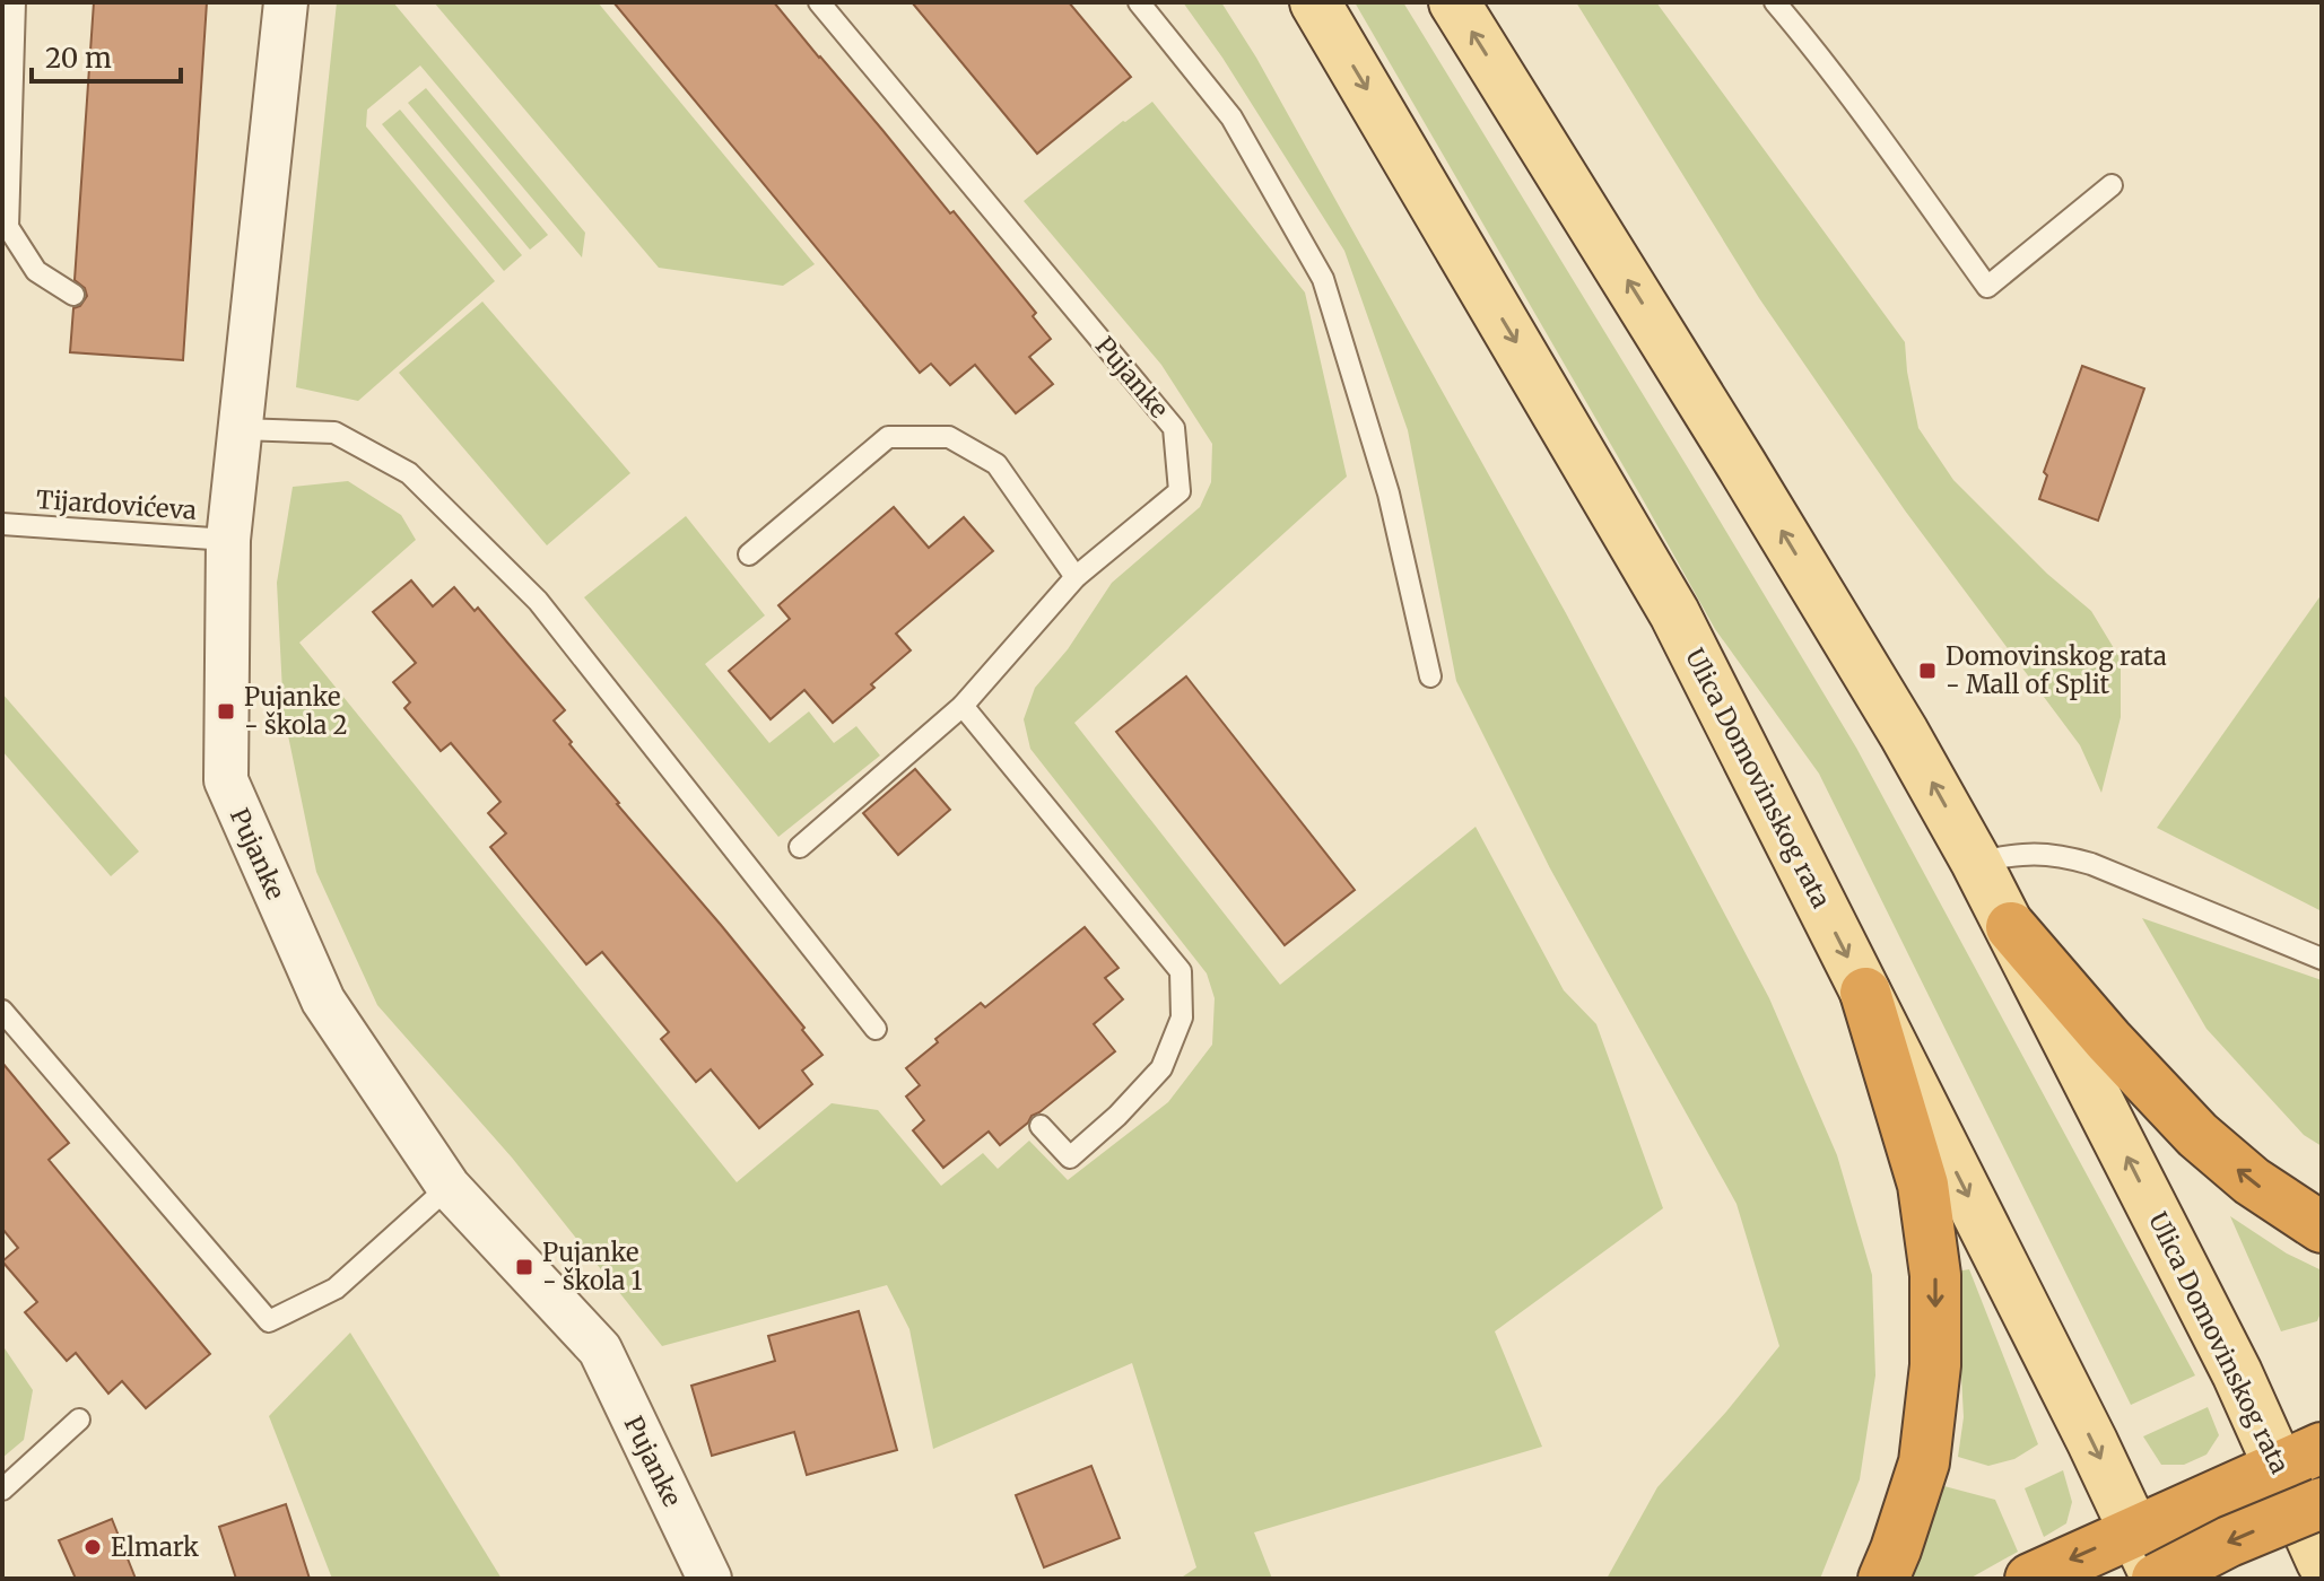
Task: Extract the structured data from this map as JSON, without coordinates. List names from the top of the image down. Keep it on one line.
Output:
{"streets":{"main road":["Ulica Domovinskog rata"],"street":["Pujanke"],"lane":["Tijardovićeva"]},"crossings":[["Pujanke","Tijardovićeva"]],"places":{"transit":["Domovinskog rata - Mall of Split","Pujanke - škola 2","Pujanke - škola 1"],"other":["Elmark"]},"scale_bar":"20 m"}
